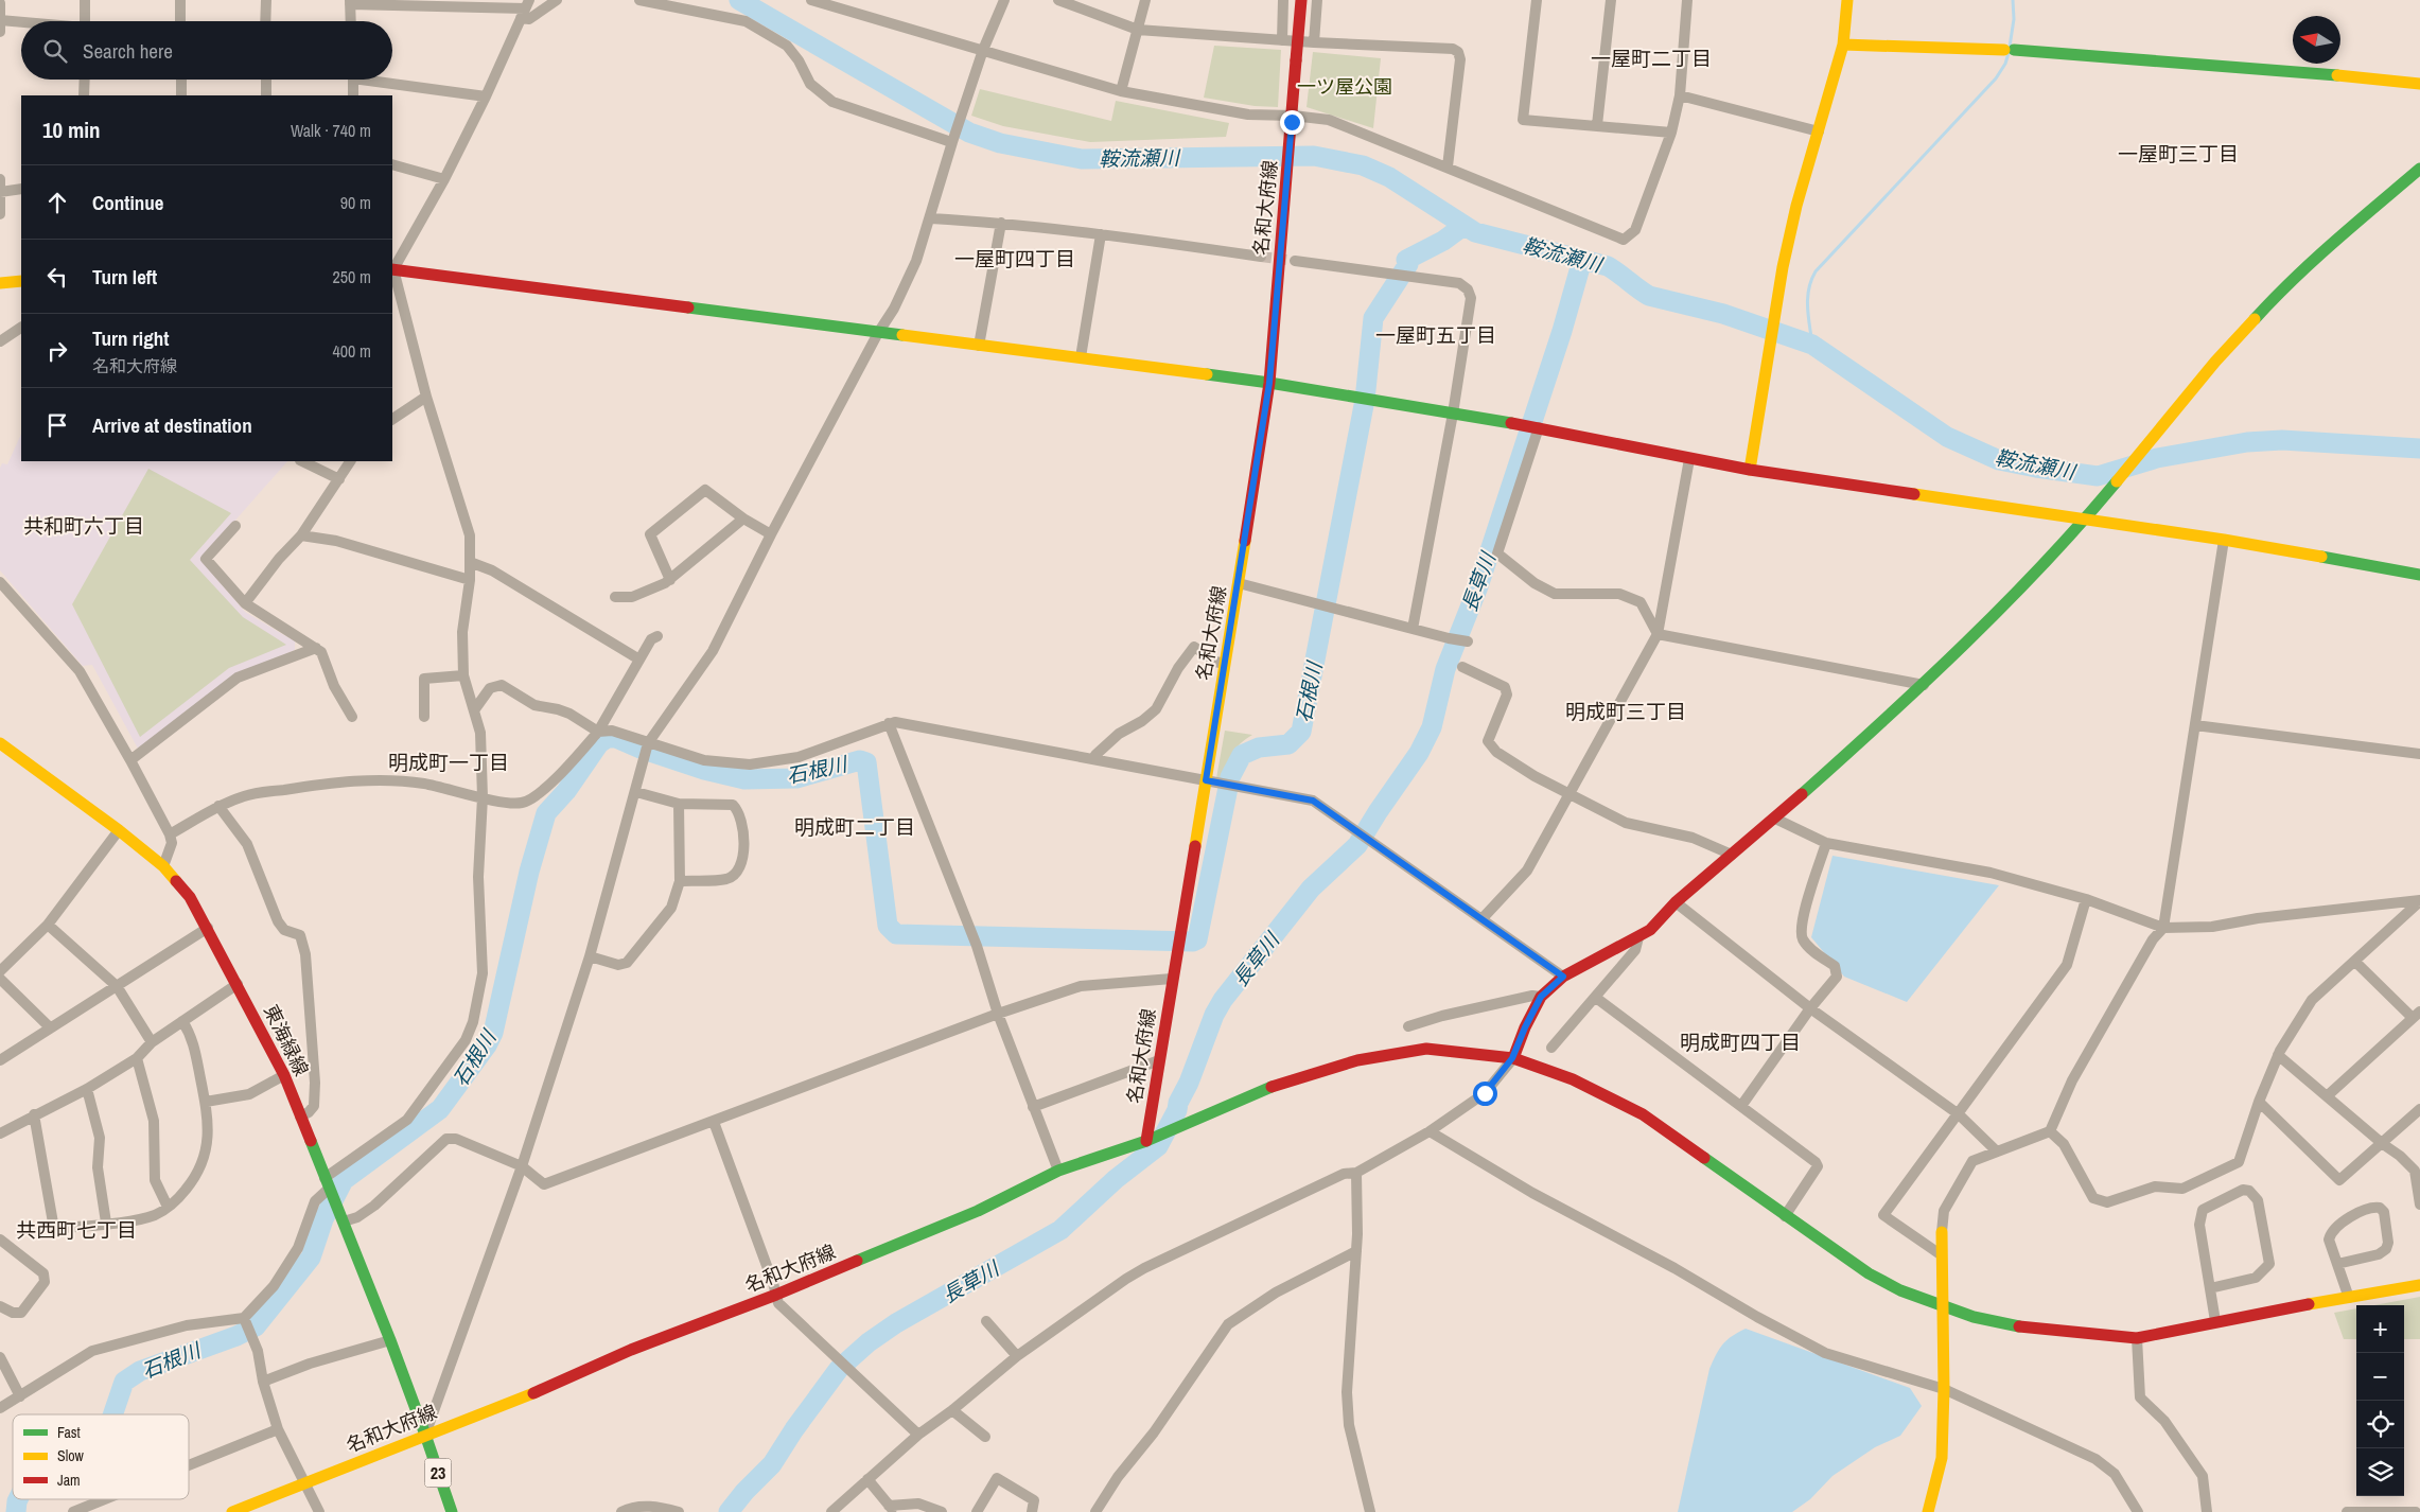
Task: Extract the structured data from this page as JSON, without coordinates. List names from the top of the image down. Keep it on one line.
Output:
{"streets":{"street":["名和大府線","東海緑線","23"]},"crossings":[["名和大府線","東海緑線"],["名和大府線","23"],["東海緑線","23"]],"districts":["一屋町二丁目","一屋町三丁目","一屋町四丁目","一屋町五丁目","共和町六丁目","明成町三丁目","明成町一丁目","明成町二丁目","明成町四丁目","共西町七丁目"],"water":["鞍流瀬川","長草川","石根川"],"parks":["一ツ屋公園"],"legend":["Fast","Slow","Jam"],"north":"left","page":{"search":"Search here","heading":["10 min","Walk · 740 m"],"list":[["Continue","90 m"],["Turn left","250 m"],["Turn right","名和大府線","400 m"],"Arrive at destination"],"map_buttons":["+","−"]}}
